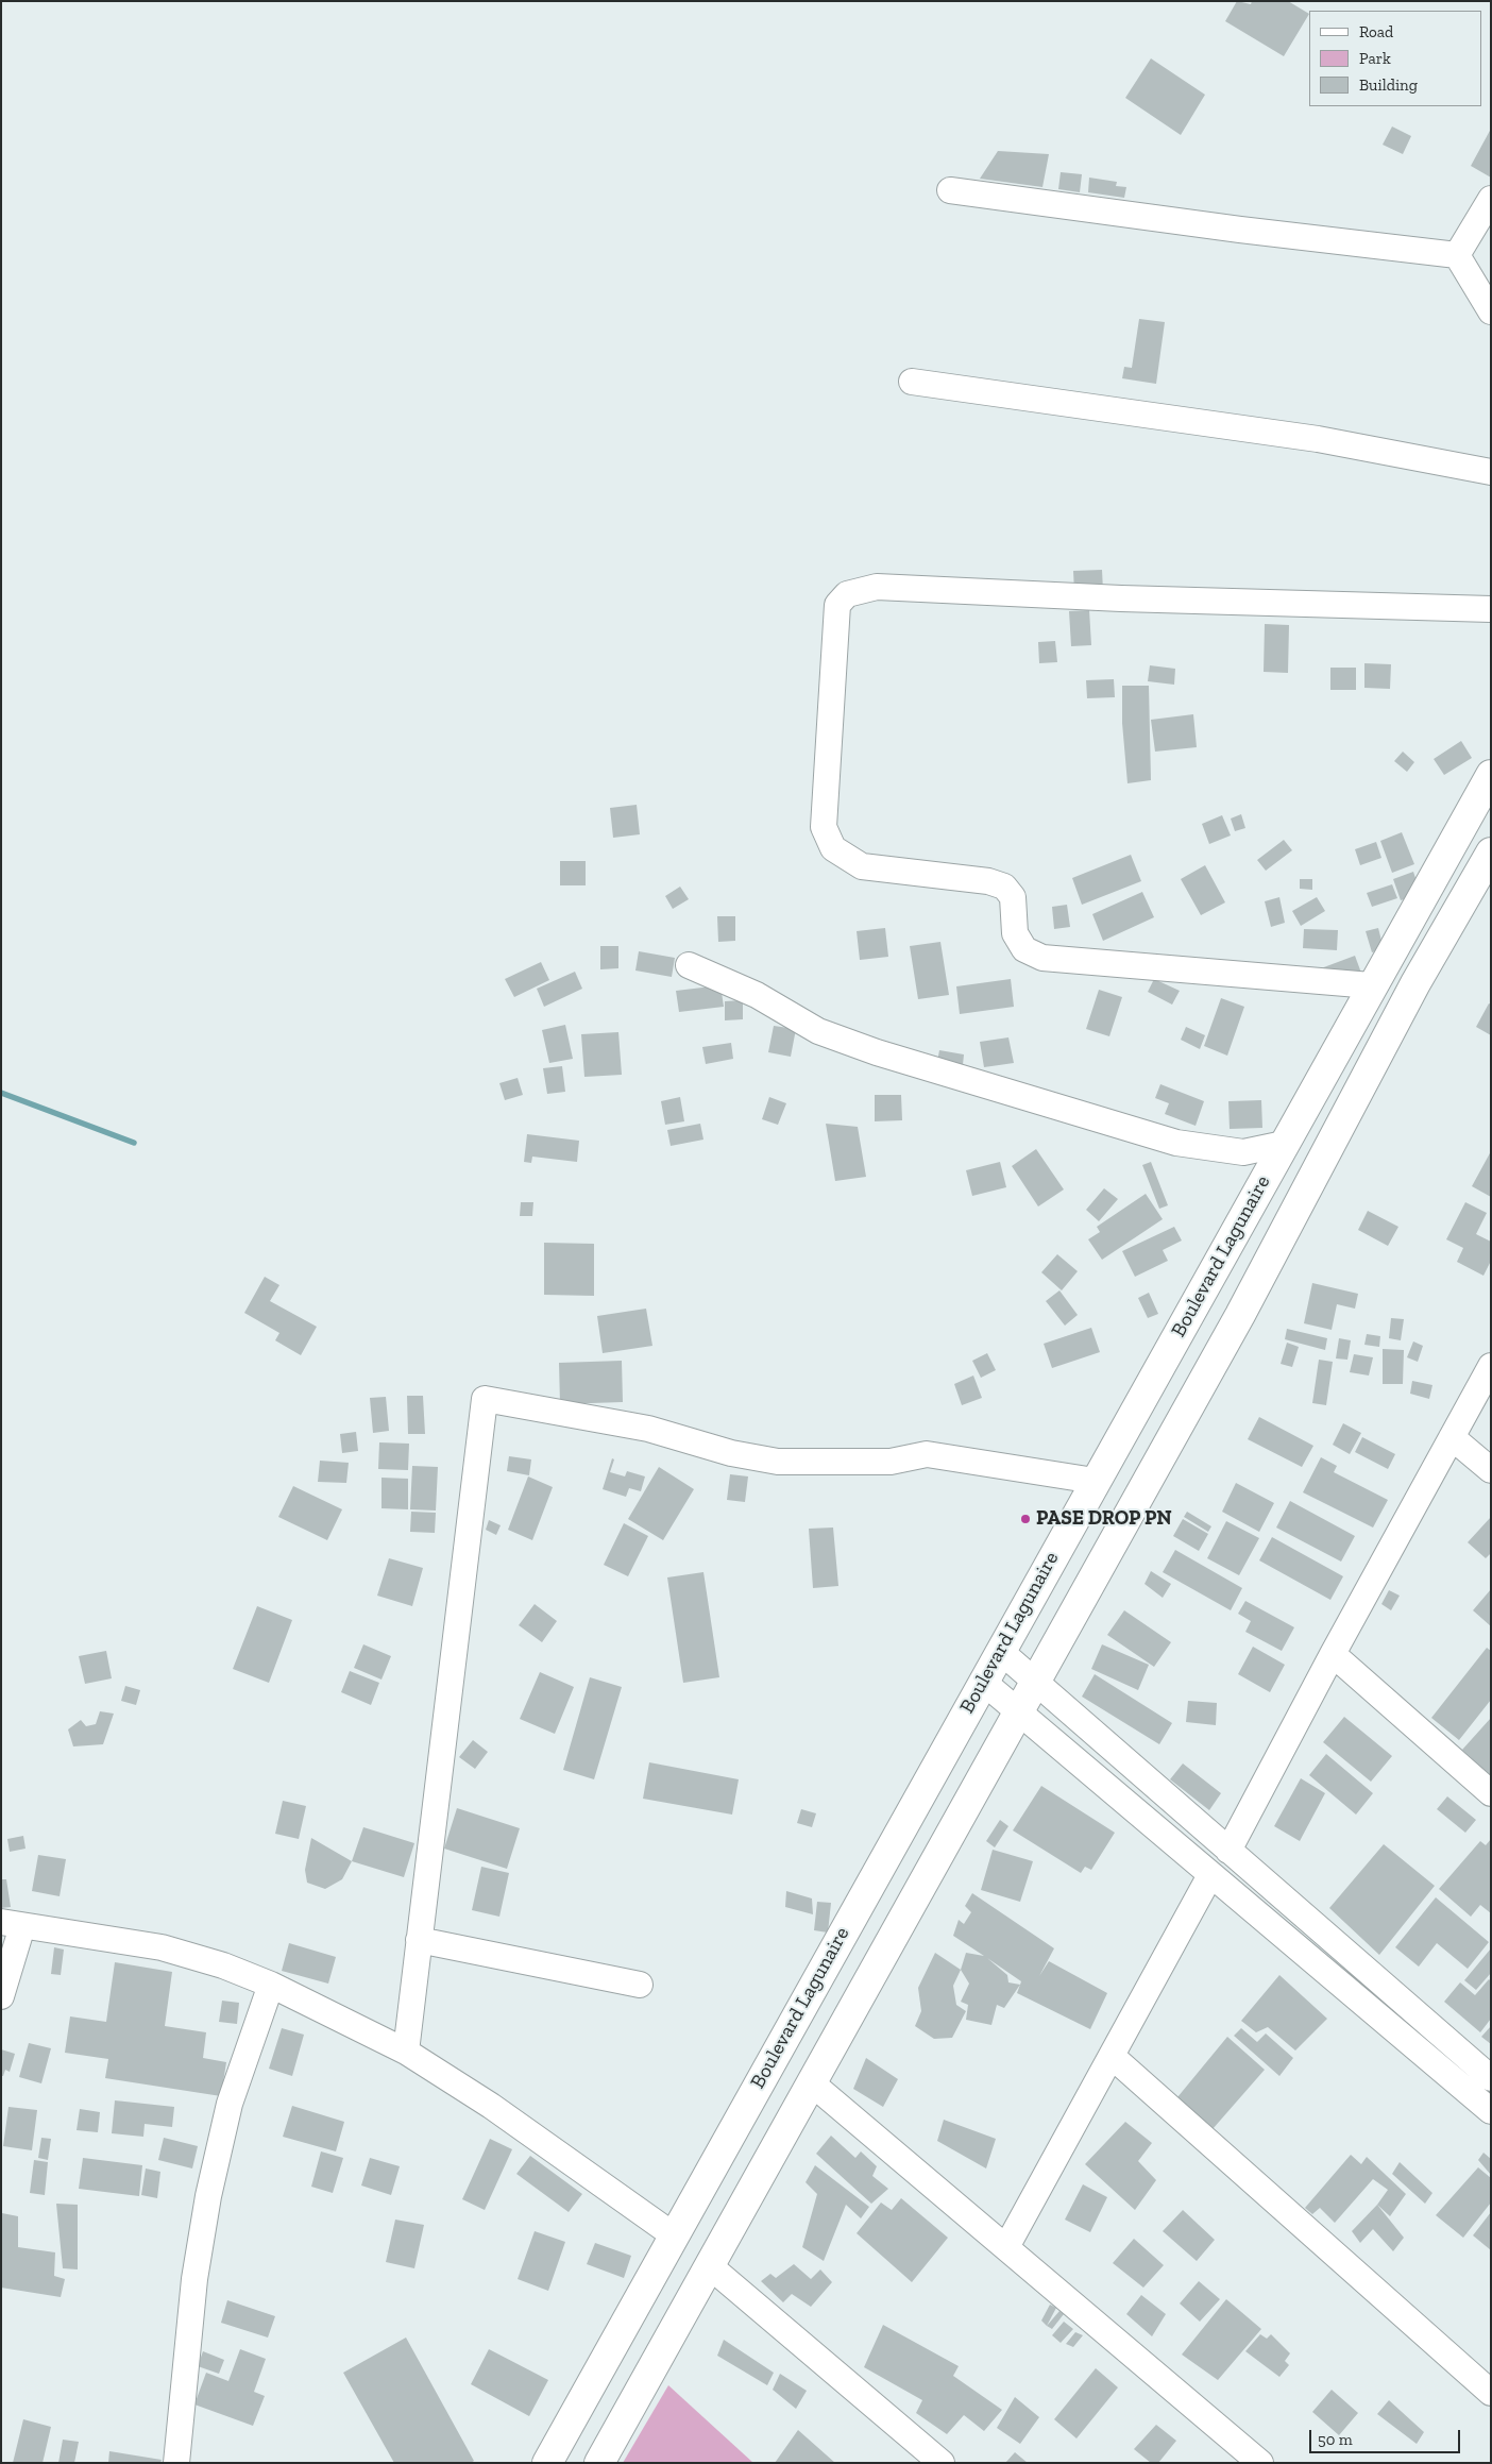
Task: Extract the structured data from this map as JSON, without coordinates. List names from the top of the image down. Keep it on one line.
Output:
{"streets":{"main road":["Boulevard Lagunaire"]},"places":["PASE DROP PN"],"legend":["Road","Park","Building"],"scale_bar":"50 m"}
